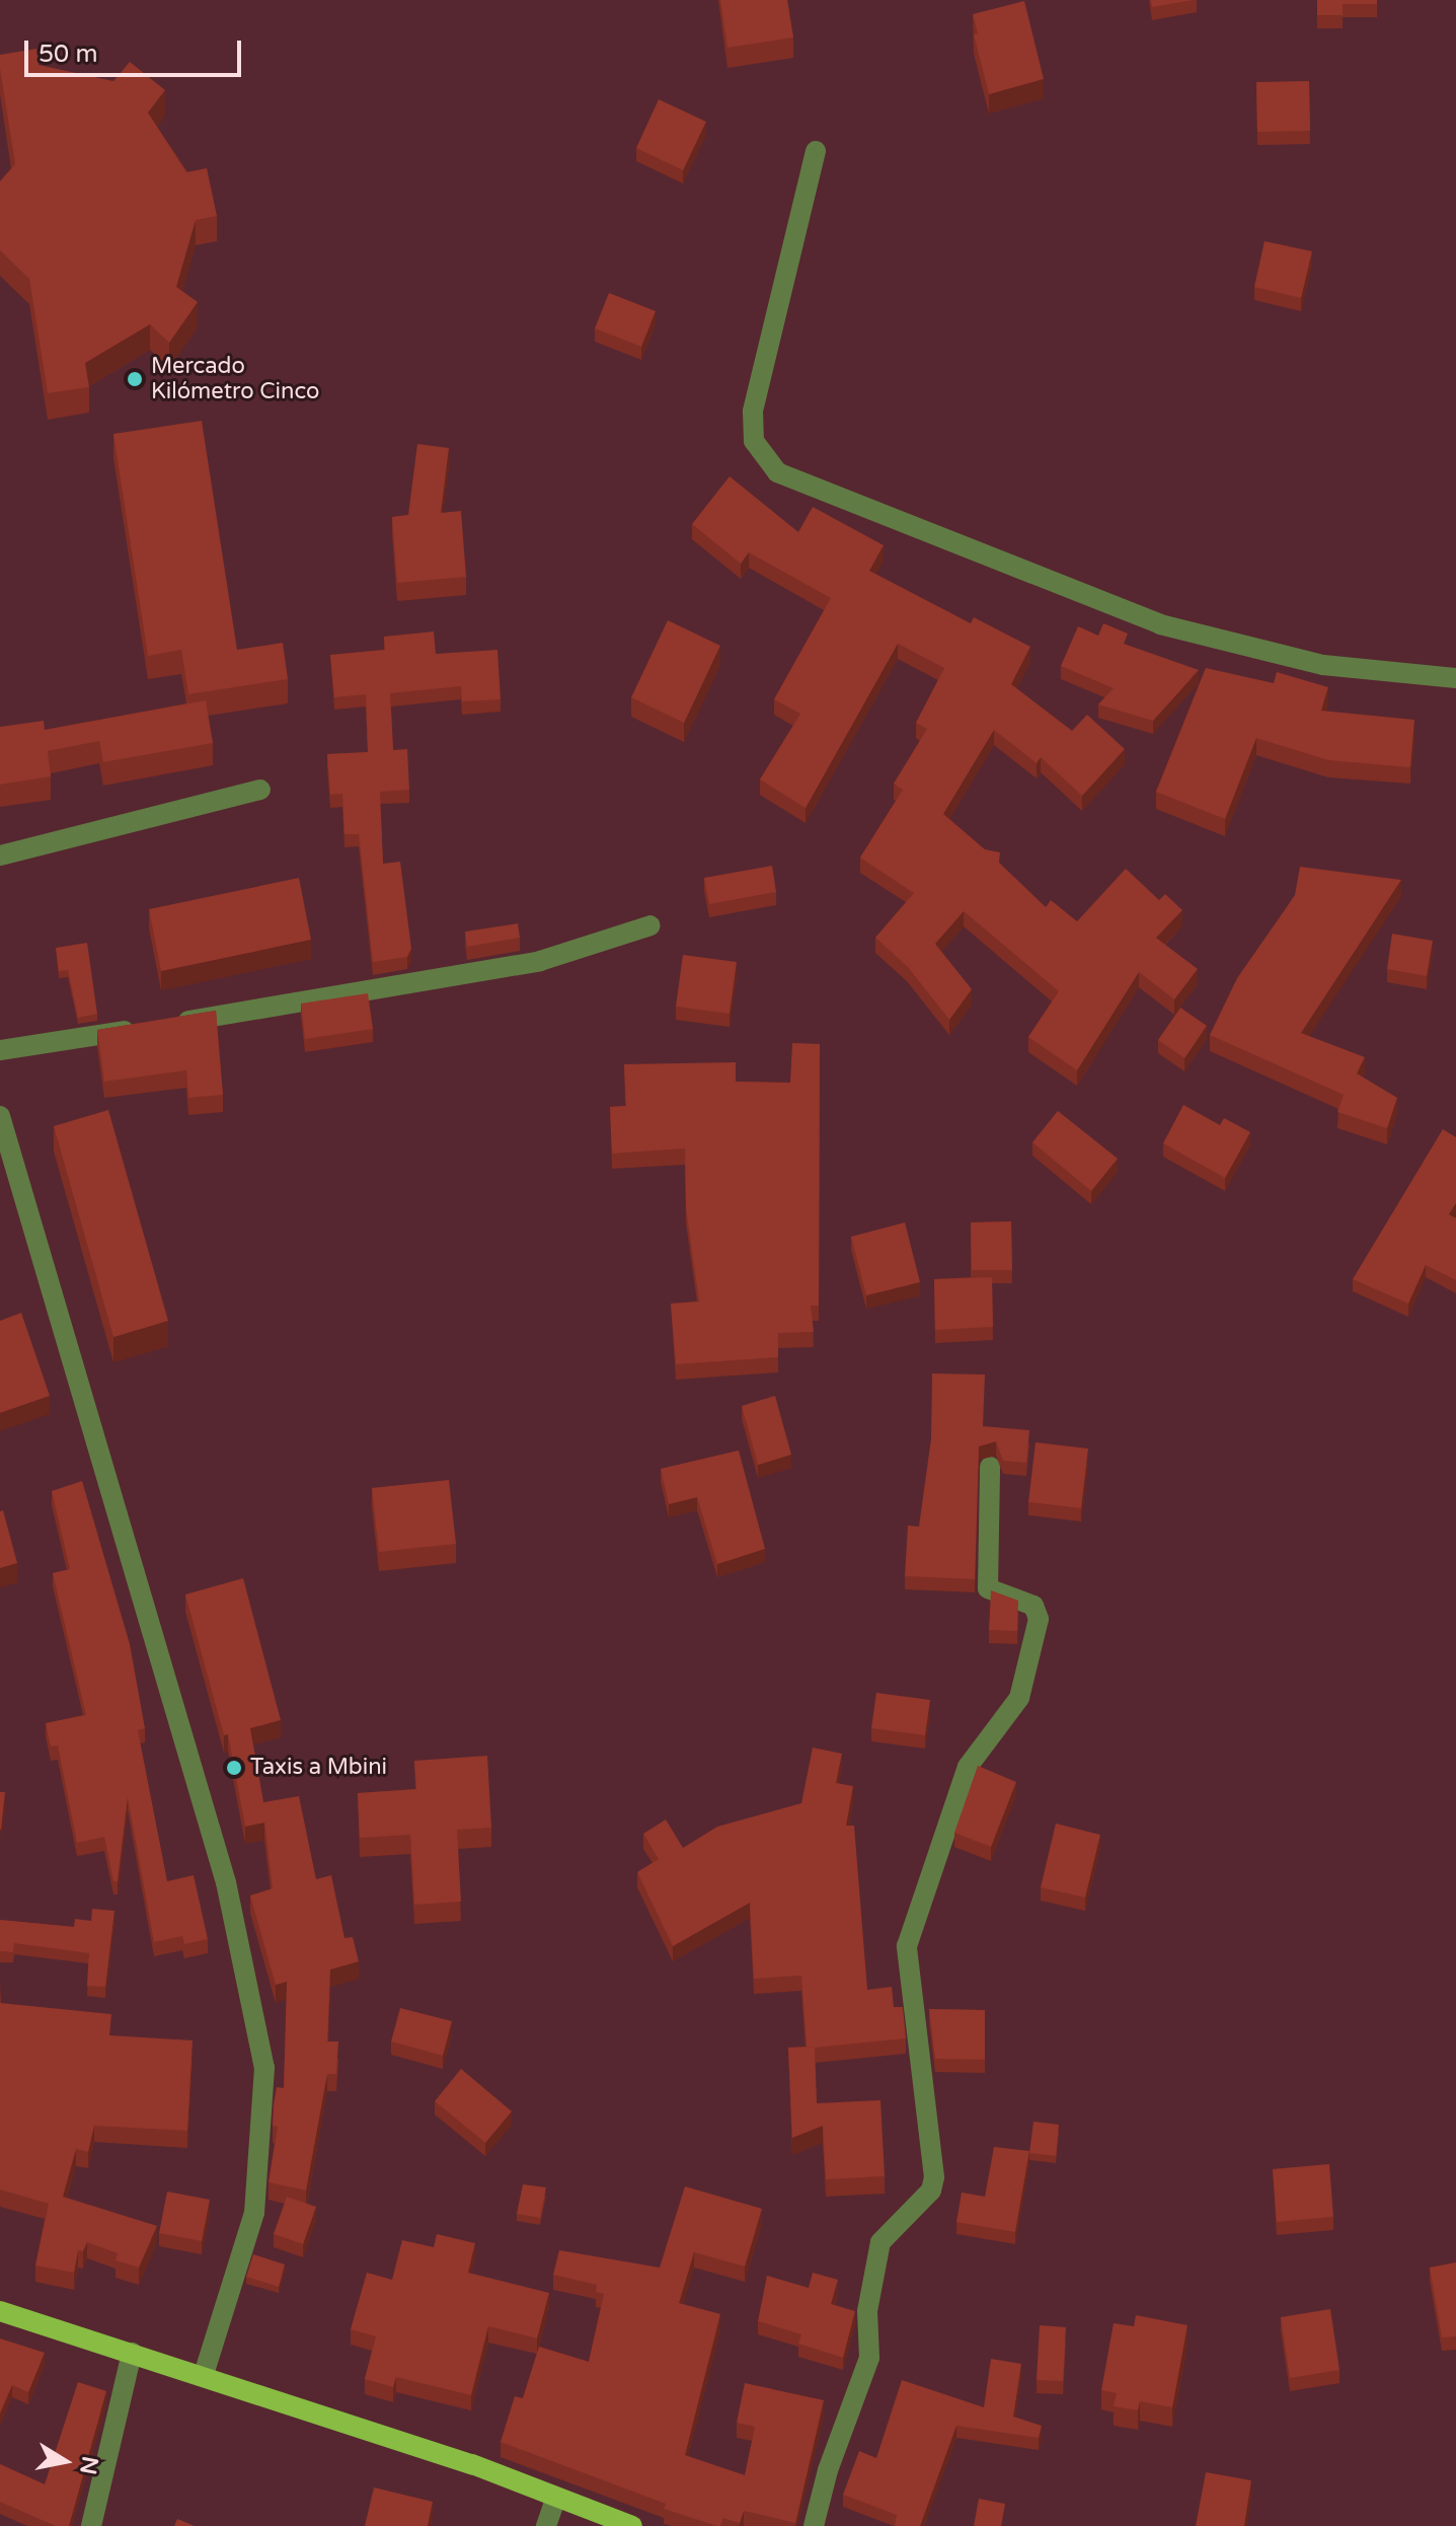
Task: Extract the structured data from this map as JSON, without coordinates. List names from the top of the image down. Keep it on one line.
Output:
{"places":["Mercado Kilómetro Cinco","Taxis a Mbini"],"scale_bar":"50 m","north":"right"}
